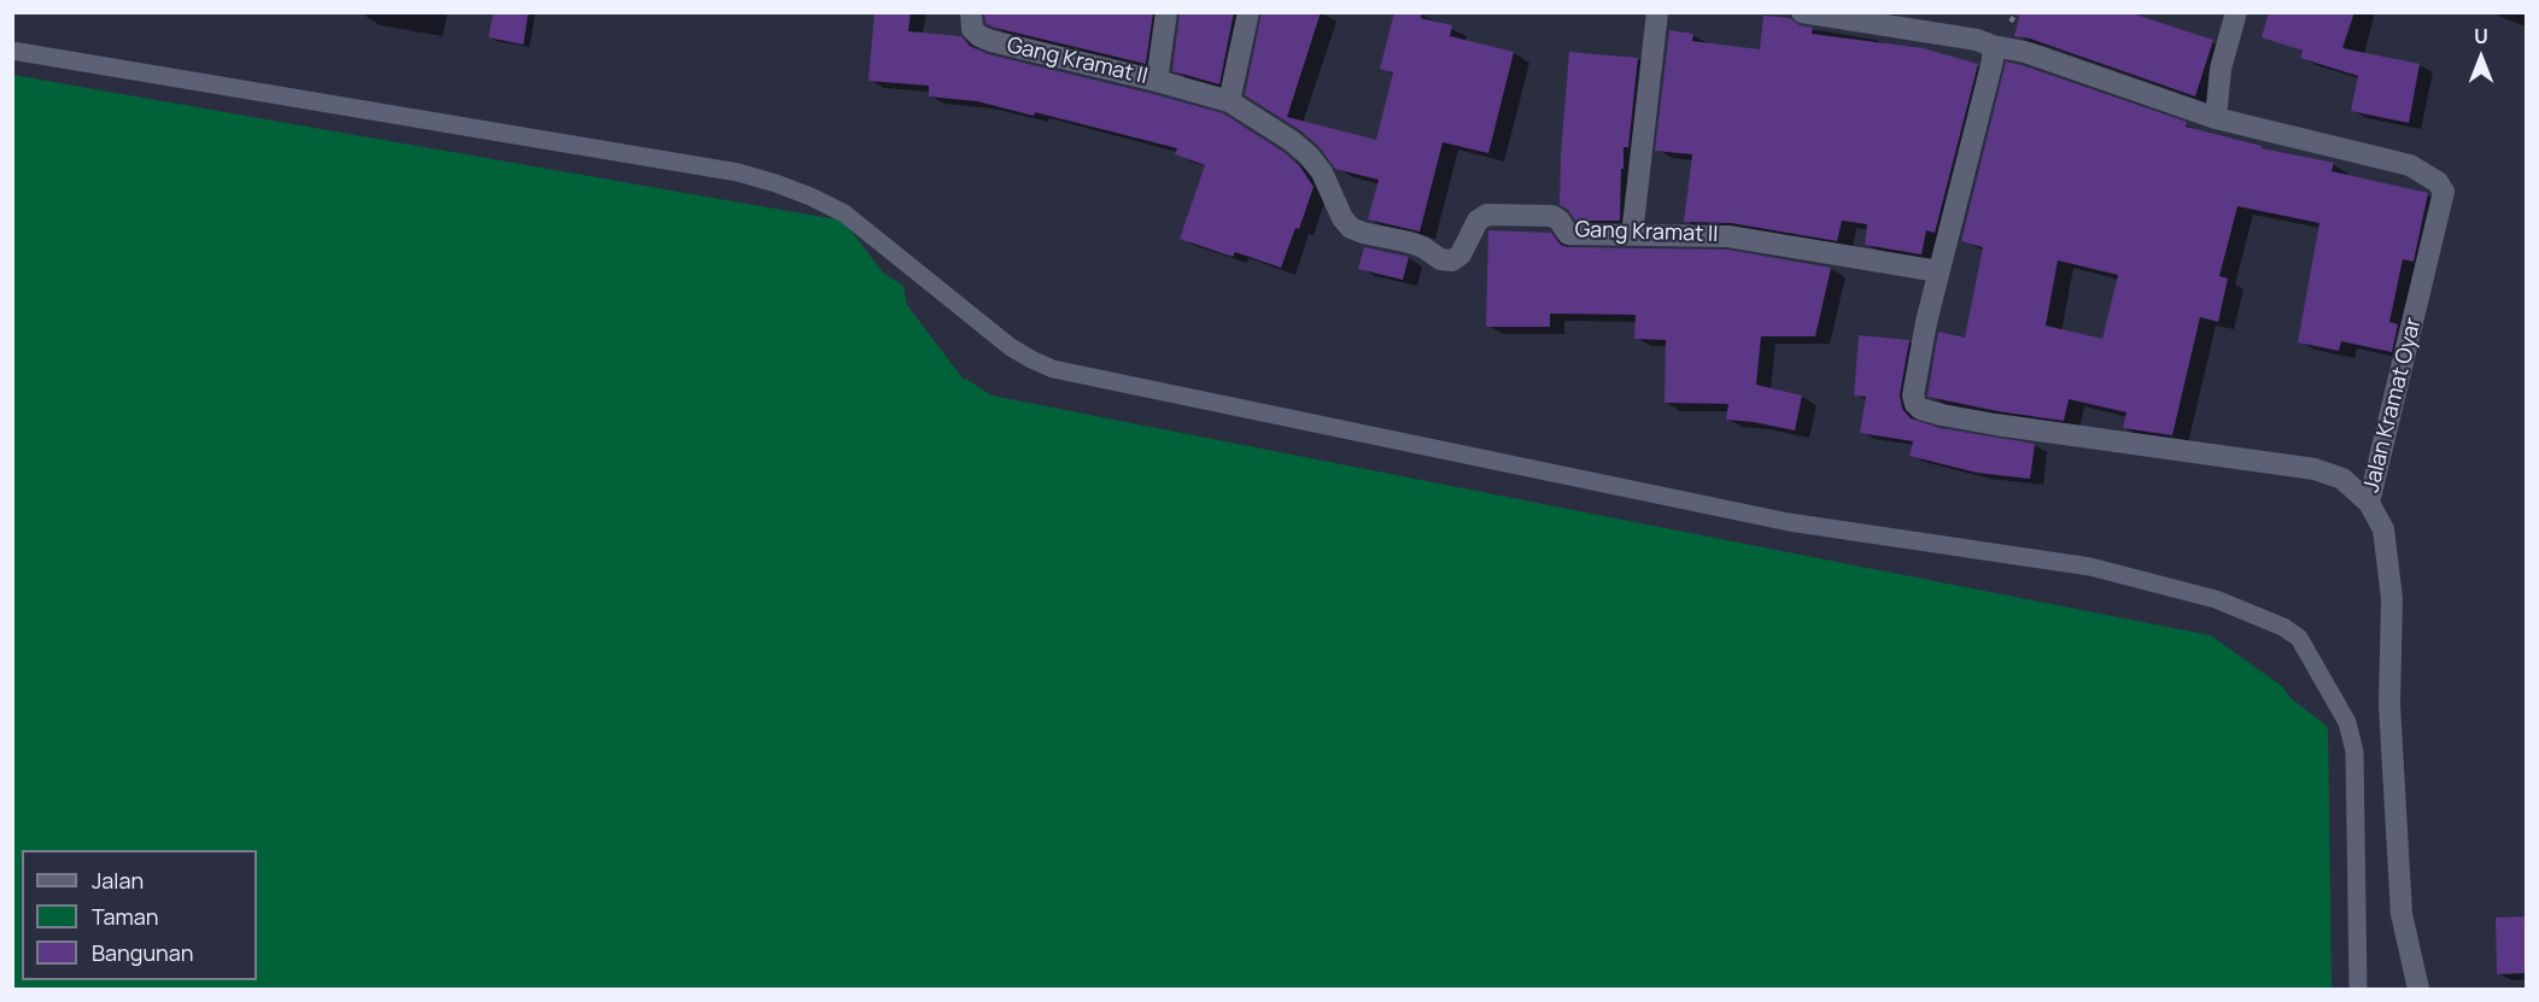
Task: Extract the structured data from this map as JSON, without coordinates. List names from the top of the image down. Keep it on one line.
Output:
{"streets":{"street":["Gang Kramat II","Jalan Kramat Oyar"]},"legend":["Jalan","Taman","Bangunan"],"north":"top"}
